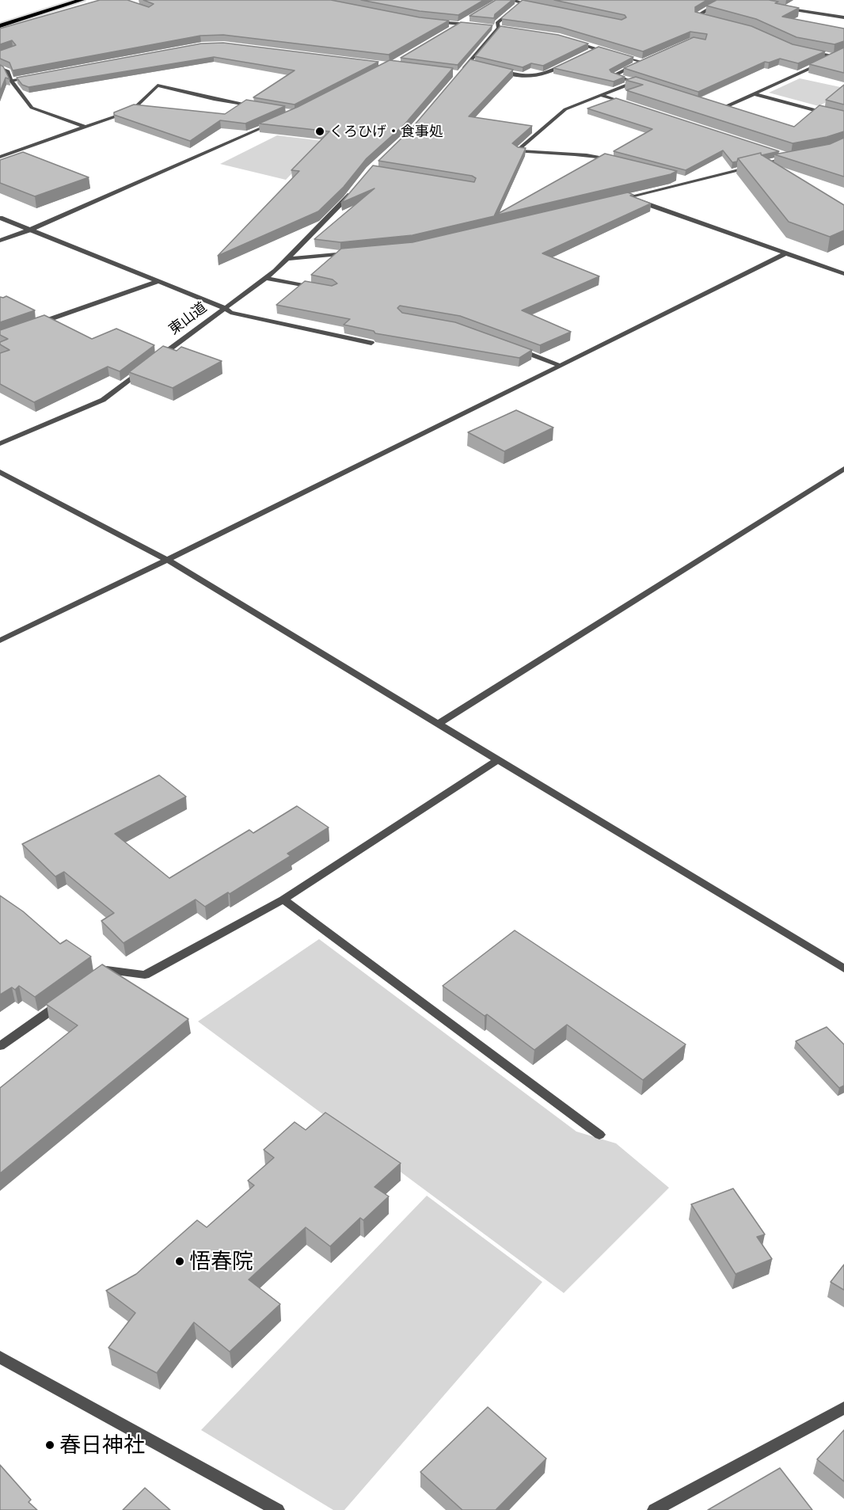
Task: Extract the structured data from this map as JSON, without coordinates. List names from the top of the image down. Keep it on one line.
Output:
{"streets":{"street":["東山道"]},"places":["くろひげ・食事処","悟春院","春日神社"]}
